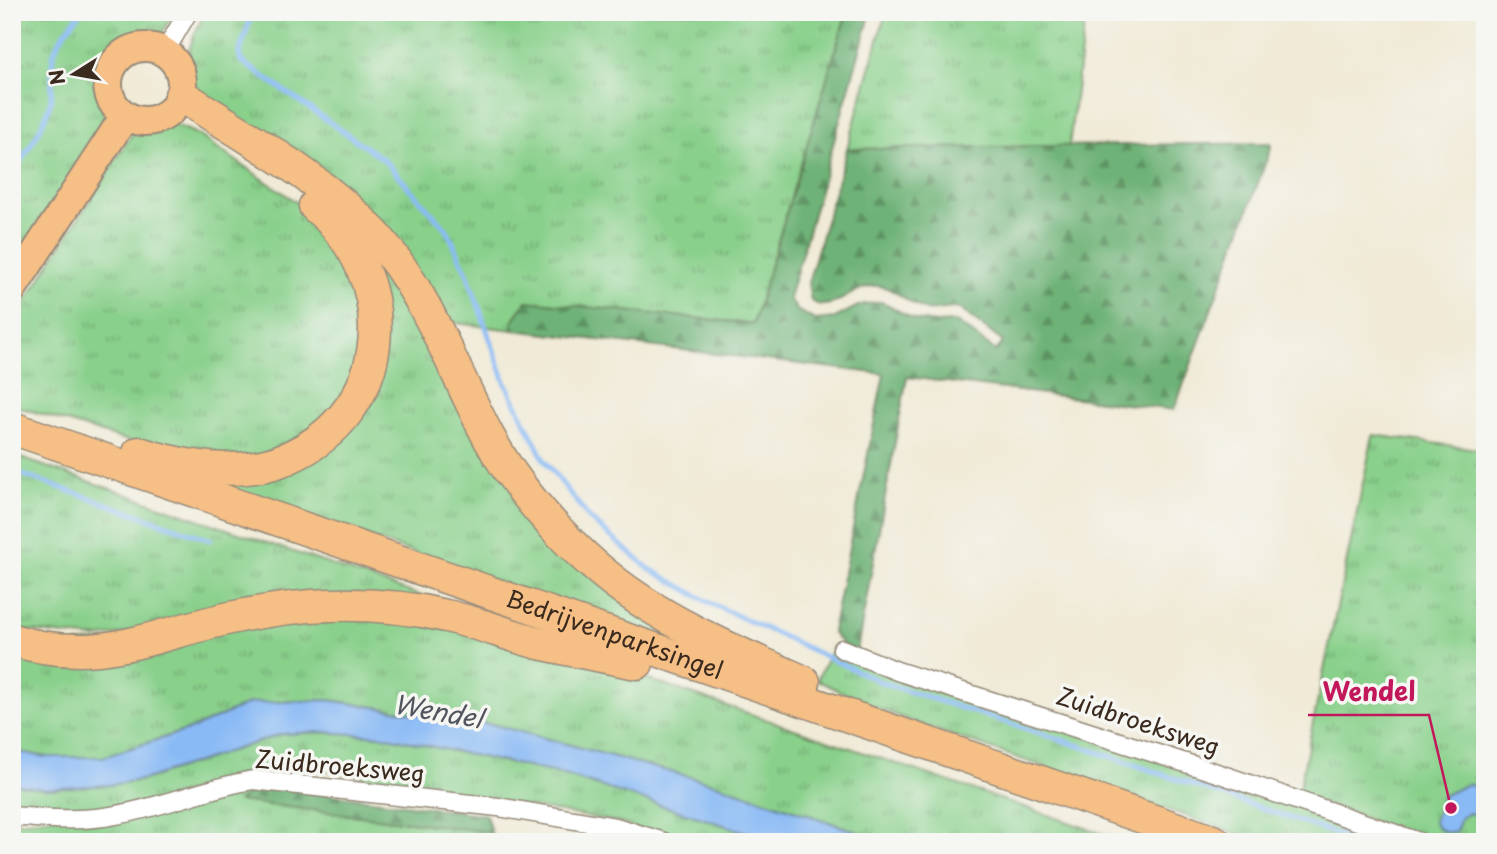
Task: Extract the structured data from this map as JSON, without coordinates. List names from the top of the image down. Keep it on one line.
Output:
{"streets":{"highway":["Bedrijvenparksingel"],"street":["Zuidbroeksweg"]},"water":["Wendel"],"places":["Wendel"],"north":"left"}
